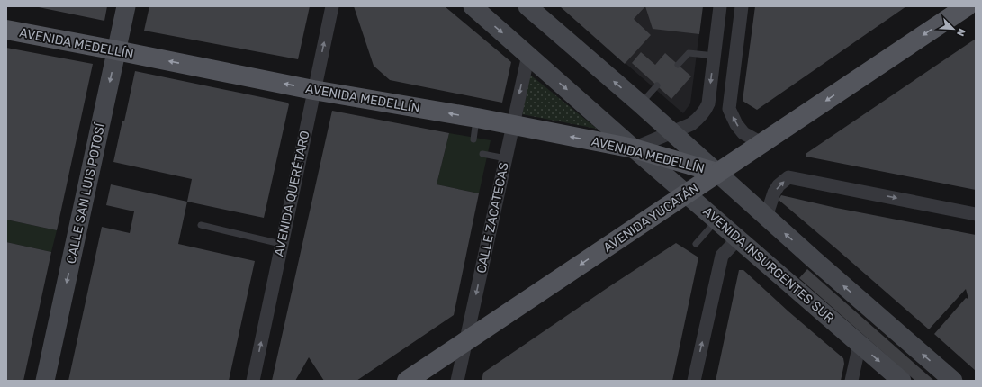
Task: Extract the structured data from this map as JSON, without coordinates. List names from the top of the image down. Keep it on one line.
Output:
{"streets":{"main road":["AVENIDA MEDELLÍN","CALLE SAN LUIS POTOSÍ","AVENIDA YUCATÁN","AVENIDA INSURGENTES SUR"],"street":["AVENIDA QUERÉTARO","CALLE ZACATECAS"]},"crossings":[["AVENIDA MEDELLÍN","CALLE SAN LUIS POTOSÍ"],["AVENIDA MEDELLÍN","AVENIDA QUERÉTARO"],["AVENIDA MEDELLÍN","CALLE ZACATECAS"],["AVENIDA MEDELLÍN","AVENIDA YUCATÁN"],["AVENIDA MEDELLÍN","AVENIDA INSURGENTES SUR"],["CALLE ZACATECAS","AVENIDA YUCATÁN"],["CALLE ZACATECAS","AVENIDA INSURGENTES SUR"],["AVENIDA YUCATÁN","AVENIDA INSURGENTES SUR"]],"one_way":["AVENIDA MEDELLÍN","CALLE SAN LUIS POTOSÍ","AVENIDA QUERÉTARO","CALLE ZACATECAS","AVENIDA YUCATÁN"],"north":"bottom right"}
